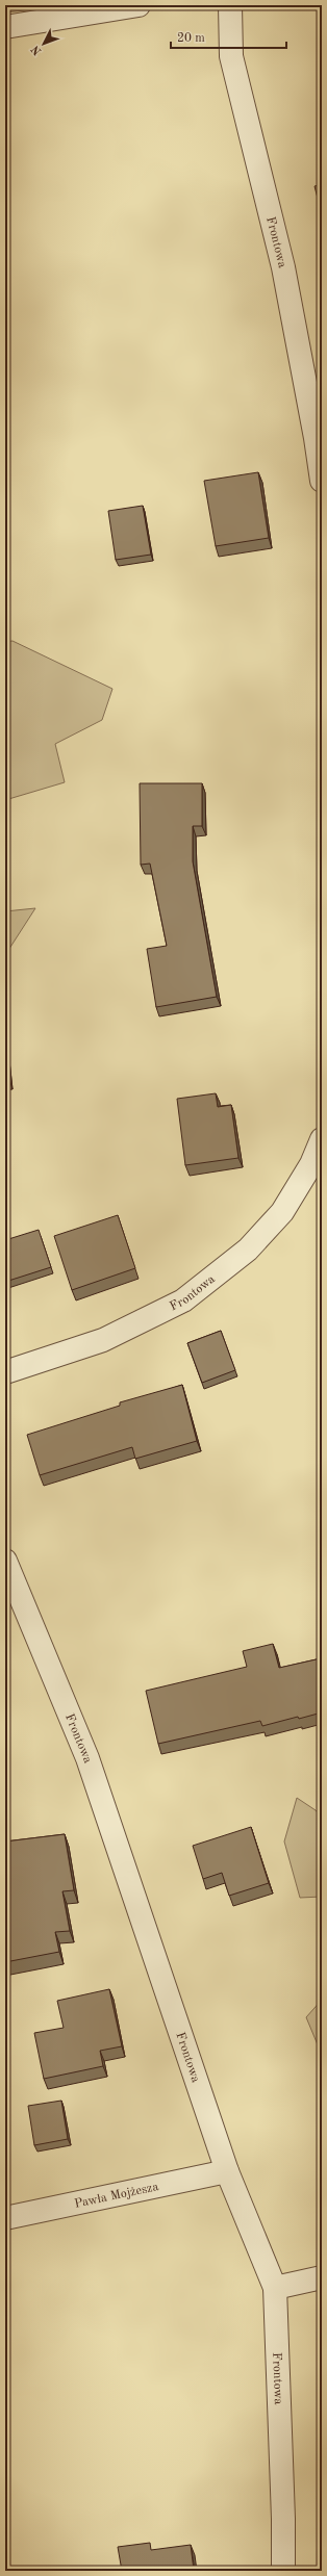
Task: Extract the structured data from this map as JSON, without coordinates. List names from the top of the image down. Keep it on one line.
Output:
{"streets":{"street":["Frontowa","Pawła Mojżesza"]},"crossings":[["Frontowa","Pawła Mojżesza"]],"scale_bar":"20 m","north":"bottom left"}
